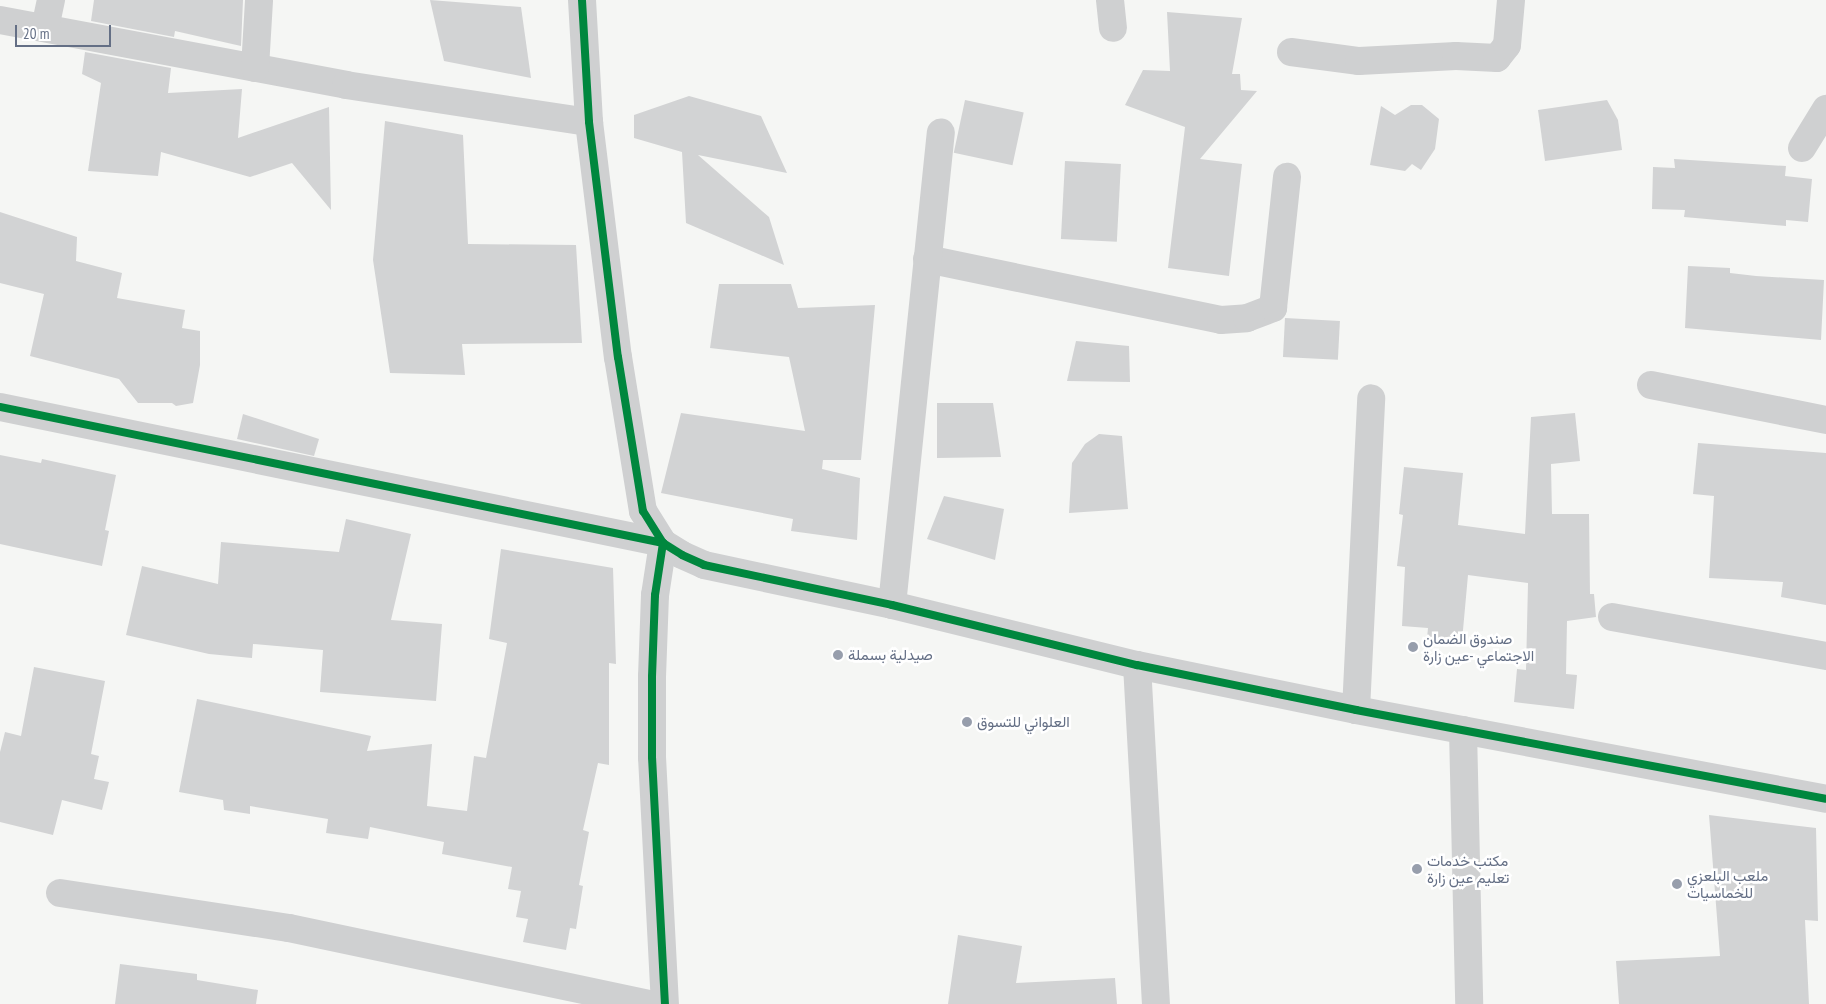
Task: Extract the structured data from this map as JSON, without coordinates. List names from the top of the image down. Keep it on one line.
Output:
{"places":["صندوق الضمان الاجتماعي -عين زارة","صيدلية بسملة","العلواني للتسوق","مكتب خدمات تعليم عين زارة","ملعب البلعزي للخماسيات"],"scale_bar":"20 m"}
